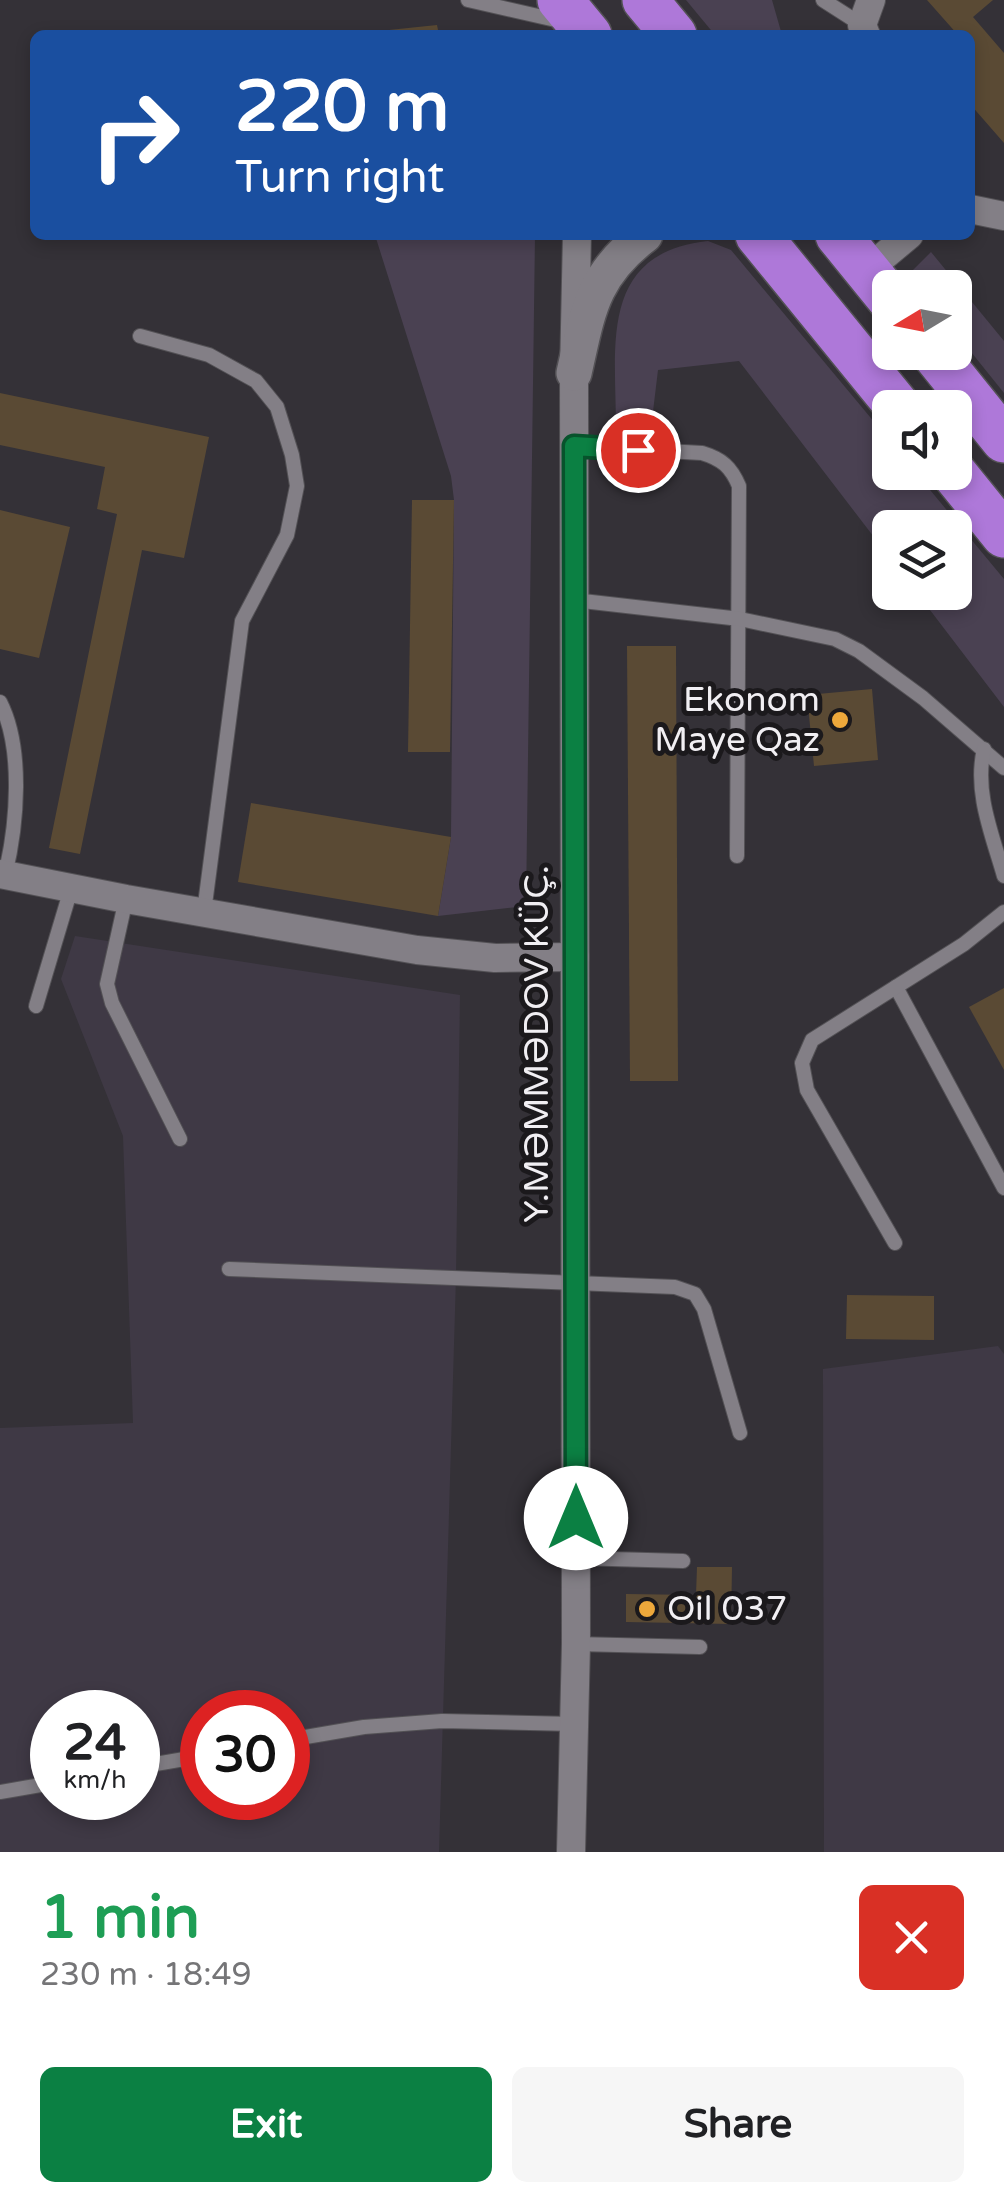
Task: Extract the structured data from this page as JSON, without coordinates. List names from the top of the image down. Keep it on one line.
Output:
{"streets":{"street":["Y.MƏMMƏDOV KÜÇ."]},"places":["Ekonom Maye Qaz","Oil 037"],"north":"left","page":{"turn":["220 m","Turn right"],"speed":"24 km/h","limit":"30","heading":["1 min","230 m · 18:49"],"buttons":["Exit","Share"]}}
